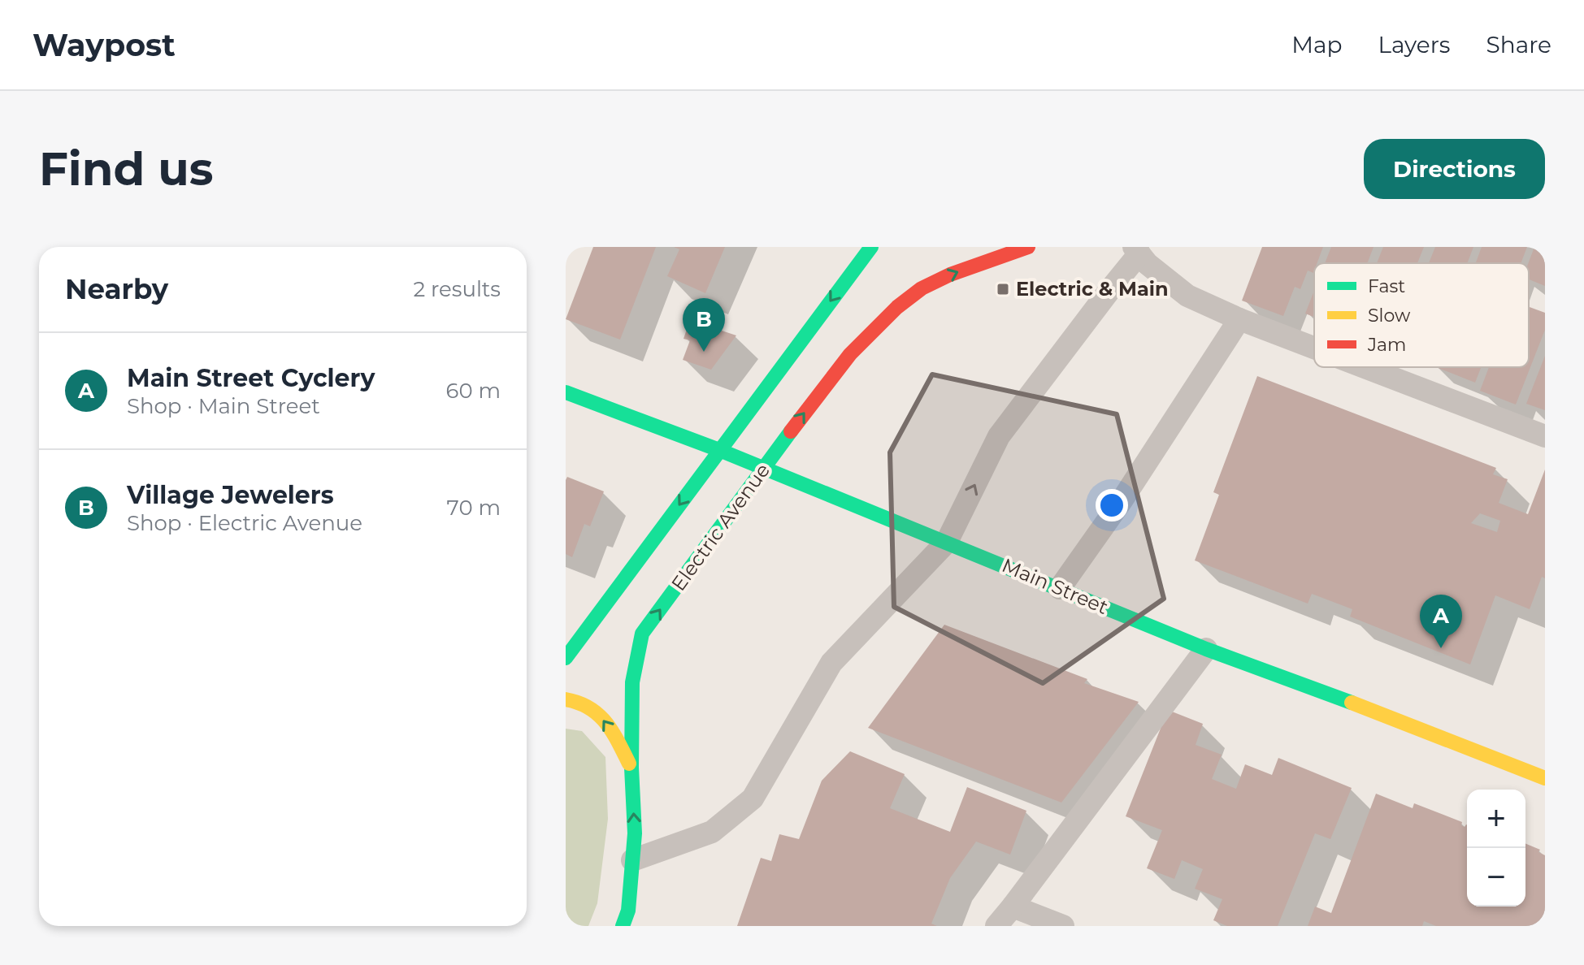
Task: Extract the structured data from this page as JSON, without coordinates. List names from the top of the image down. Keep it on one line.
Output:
{"streets":{"main road":["Electric Avenue","Main Street"]},"crossings":[["Electric Avenue","Main Street"]],"places":{"transit":["Electric & Main"]},"legend":["Fast","Slow","Jam"],"page":{"header":"Waypost","nav":["Map","Layers","Share"],"buttons":"Directions","title":"Find us","heading":["Nearby","2 results"],"pins":["B","A"],"list":[{"mark":"A","name":"Main Street Cyclery","note":"Shop · Main Street","value":"60 m"},{"mark":"B","name":"Village Jewelers","note":"Shop · Electric Avenue","value":"70 m"}],"map_buttons":["+","−"]}}
